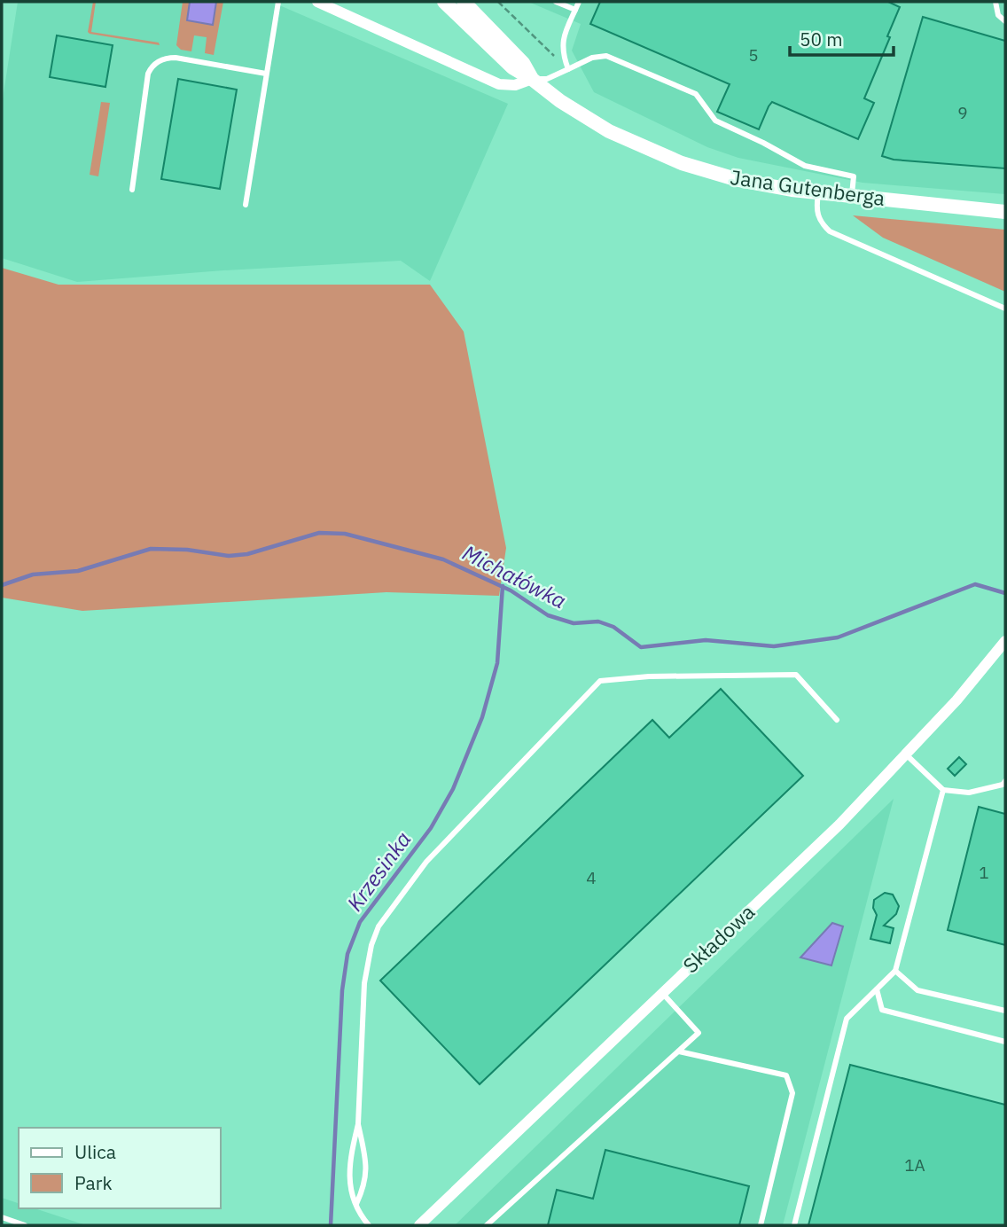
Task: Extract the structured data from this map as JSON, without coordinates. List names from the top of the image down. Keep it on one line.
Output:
{"streets":{"street":["Jana Gutenberga","Składowa"]},"water":["Michałówka","Krzesinka"],"house_numbers":["5","9","1","4","1A"],"legend":["Ulica","Park"],"scale_bar":"50 m"}
